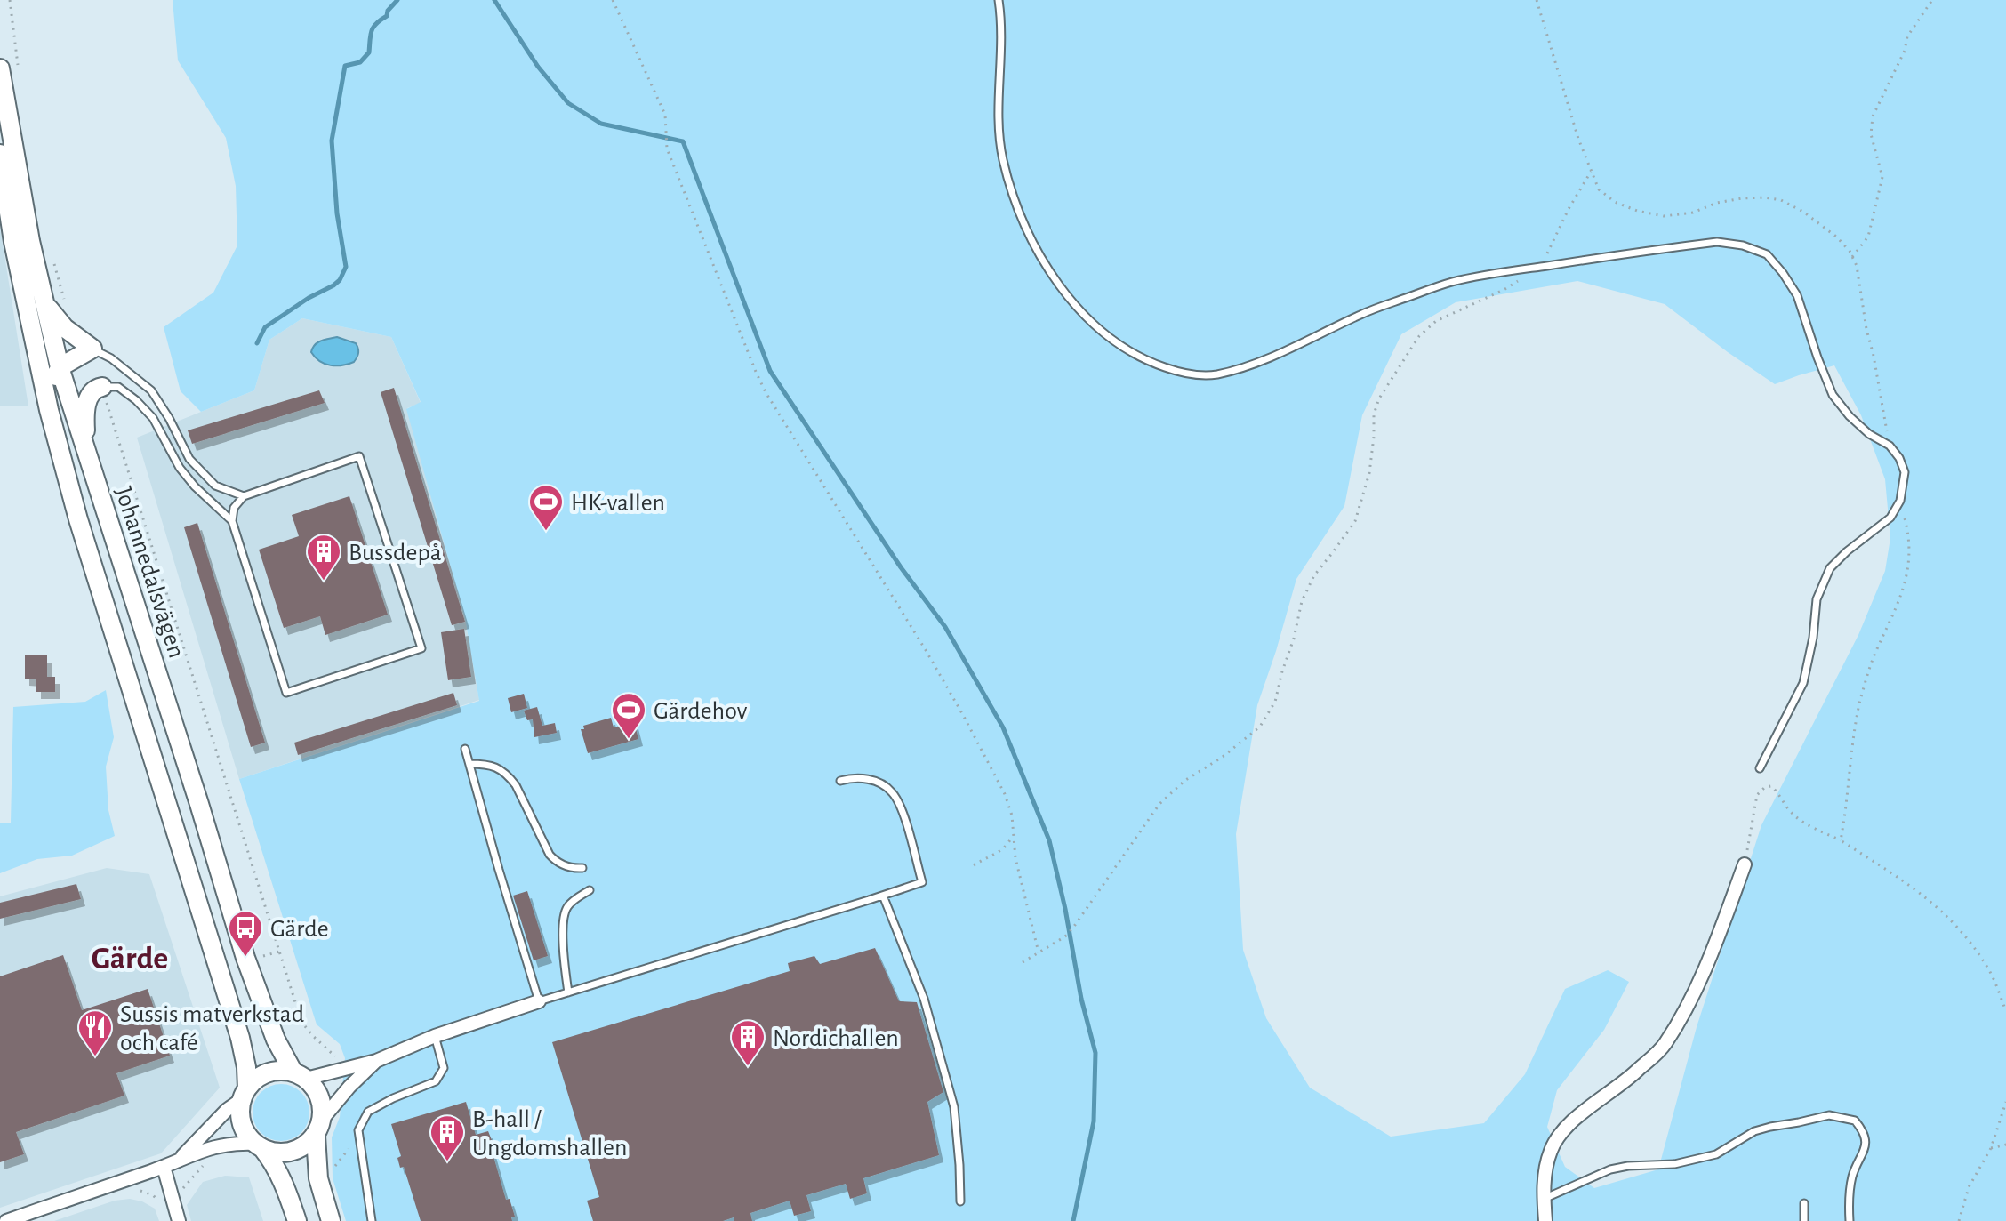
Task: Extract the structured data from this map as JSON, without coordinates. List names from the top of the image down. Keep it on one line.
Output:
{"streets":{"main road":["Johannedalsvägen"]},"districts":["Gärde"],"places":{"sports":["HK-vallen","Gärdehov"],"building":["Bussdepå","Nordichallen","B-hall / Ungdomshallen"],"bus stop":["Gärde"],"restaurant":["Sussis matverkstad och café"]}}
